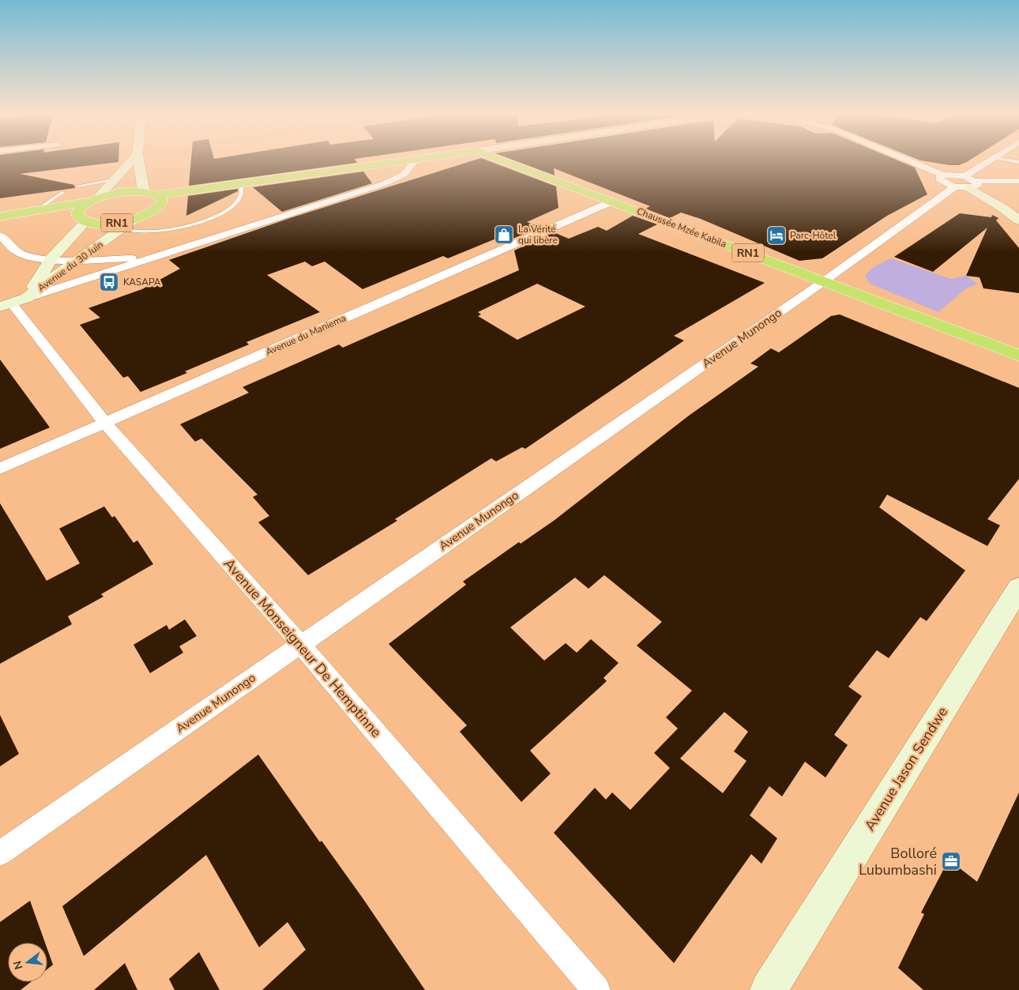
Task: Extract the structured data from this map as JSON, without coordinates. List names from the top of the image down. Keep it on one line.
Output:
{"streets":{"highway":["RN1","Chaussée Mzée Kabila"],"main road":["Avenue du 30 Juin","Avenue Jason Sendwe"],"street":["Avenue du Maniema","Avenue Munongo","Avenue Monseigneur De Hemptinne"]},"crossings":[["RN1","Avenue du 30 Juin"],["Chaussée Mzée Kabila","Avenue du Maniema"],["Chaussée Mzée Kabila","Avenue Munongo"],["Avenue du 30 Juin","Avenue Monseigneur De Hemptinne"],["Avenue du Maniema","Avenue Monseigneur De Hemptinne"],["Avenue Munongo","Avenue Monseigneur De Hemptinne"]],"places":{"shop":["La Vérité qui libère"],"hotel":["Parc-Hôtel"],"bus stop":["KASAPA"],"office":["Bolloré Lubumbashi"]},"north":"left"}
